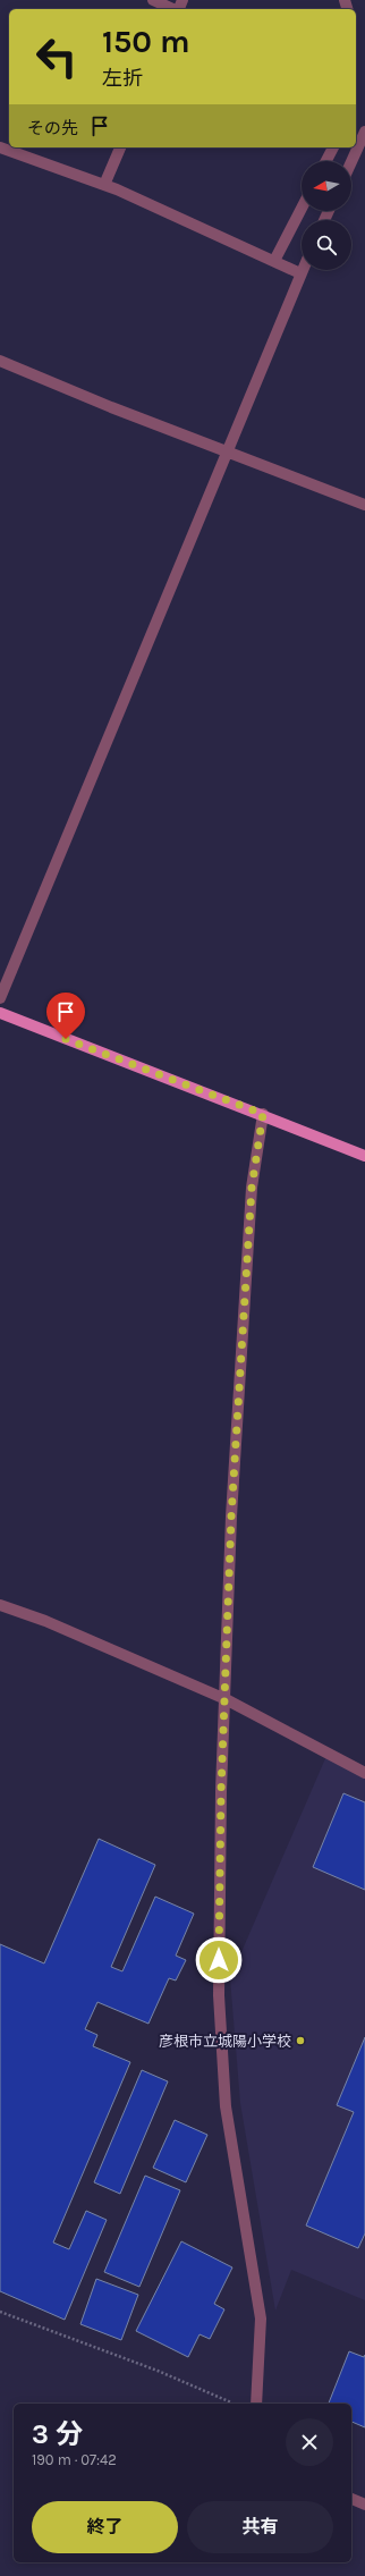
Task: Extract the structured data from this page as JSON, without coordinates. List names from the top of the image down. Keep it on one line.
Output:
{"places":["彦根市立城陽小学校"],"north":"left","page":{"turn":["150 m","左折"],"then":"その先","heading":["3 分","190 m · 07:42"],"buttons":["終了","共有"]}}
